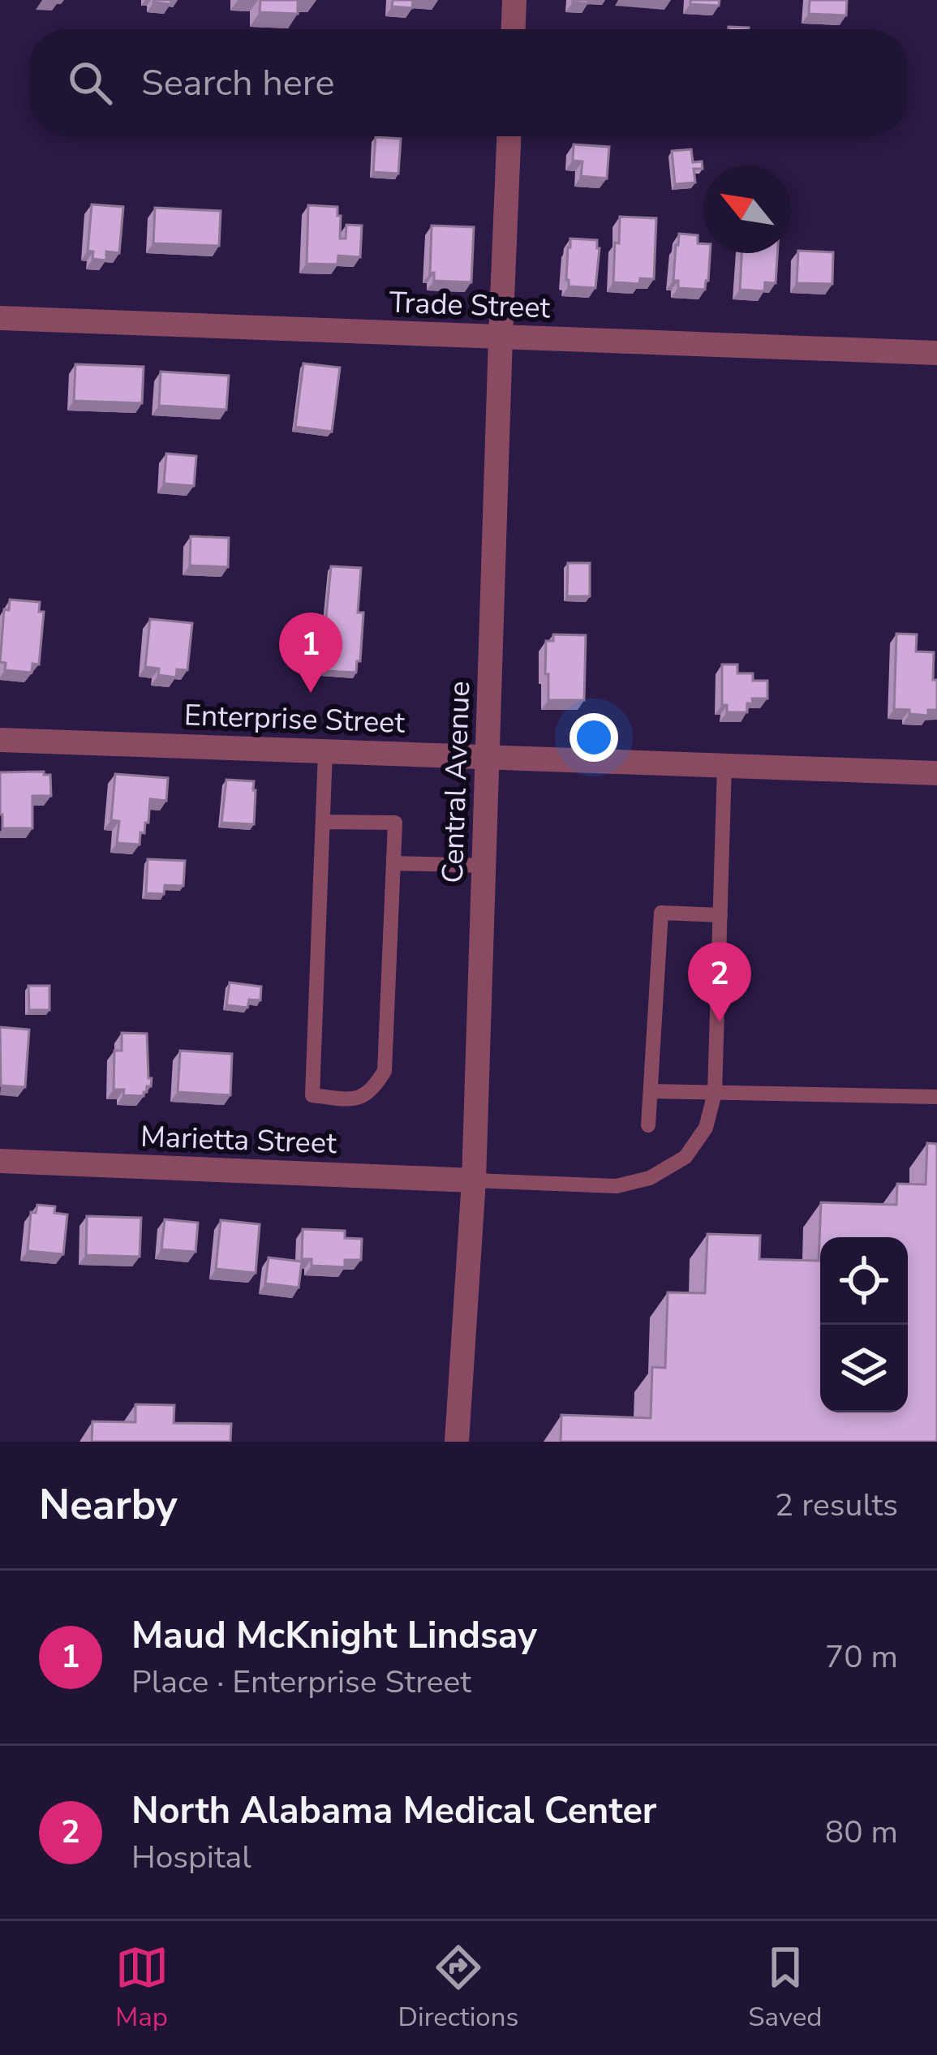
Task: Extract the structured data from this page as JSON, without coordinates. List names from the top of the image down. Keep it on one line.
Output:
{"streets":{"street":["Trade Street","Enterprise Street","Central Avenue","Marietta Street"]},"crossings":[["Trade Street","Central Avenue"],["Enterprise Street","Central Avenue"],["Central Avenue","Marietta Street"]],"north":"top left","page":{"search":"Search here","pins":["1","2"],"heading":["Nearby","2 results"],"list":[{"mark":"1","name":"Maud McKnight Lindsay","note":"Place · Enterprise Street","value":"70 m"},{"mark":"2","name":"North Alabama Medical Center","note":"Hospital","value":"80 m"}],"nav":["Map","Directions","Saved"]}}
